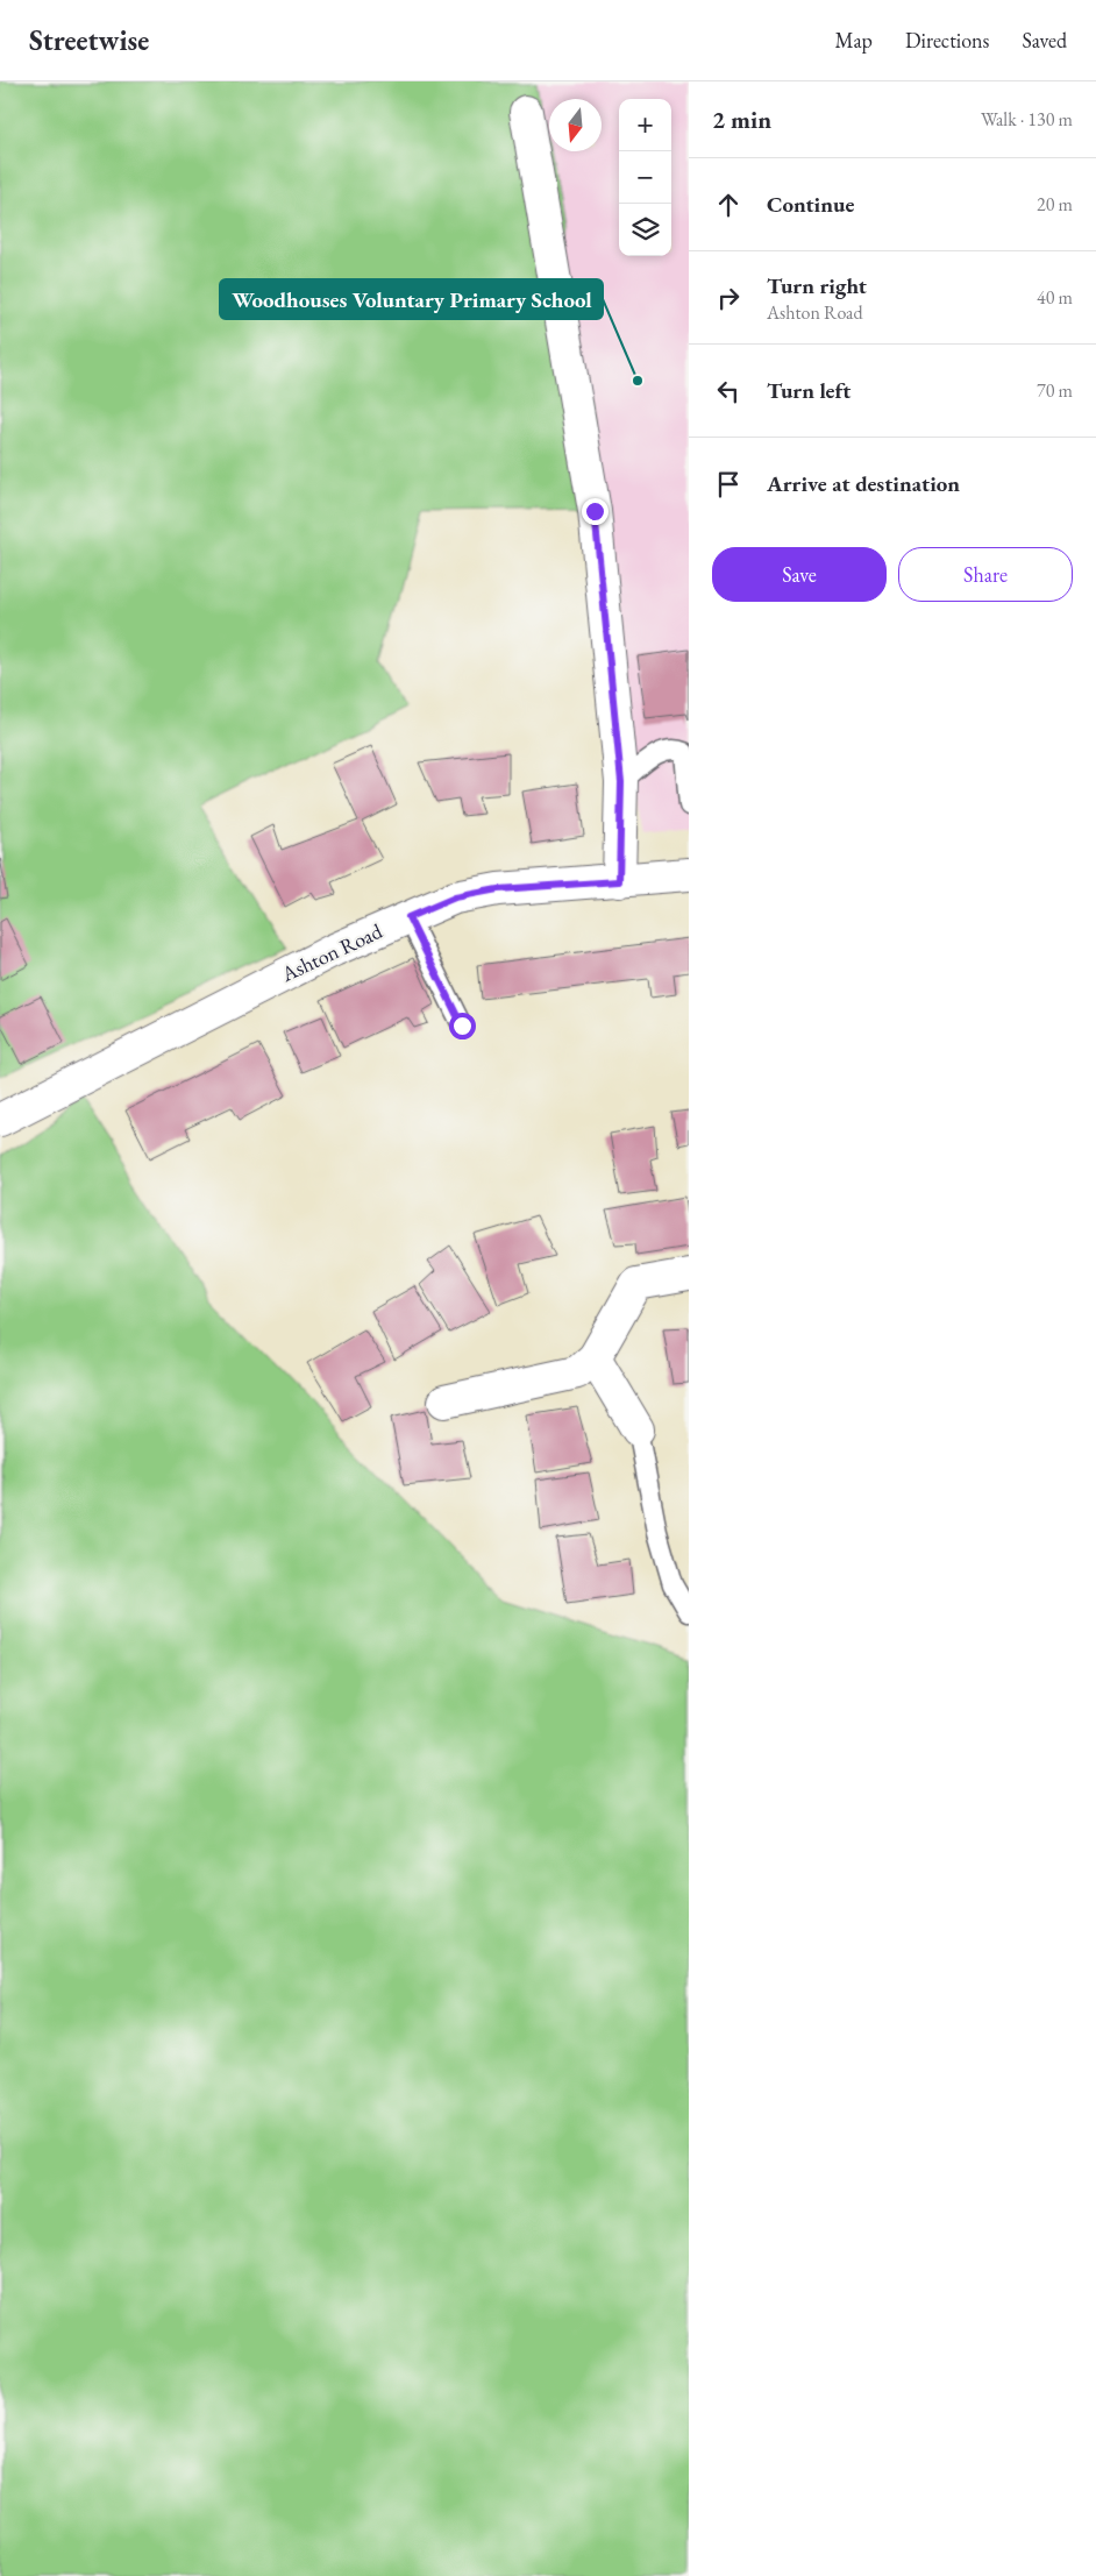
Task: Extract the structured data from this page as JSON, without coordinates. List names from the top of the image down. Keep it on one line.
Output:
{"streets":{"street":["Ashton Road"]},"places":["Woodhouses Voluntary Primary School"],"north":"bottom","page":{"header":"Streetwise","nav":["Map","Directions","Saved"],"heading":["2 min","Walk · 130 m"],"map_buttons":["+","−"],"list":[["Continue","20 m"],["Turn right","Ashton Road","40 m"],["Turn left","70 m"],"Arrive at destination"],"buttons":["Save","Share"]}}
